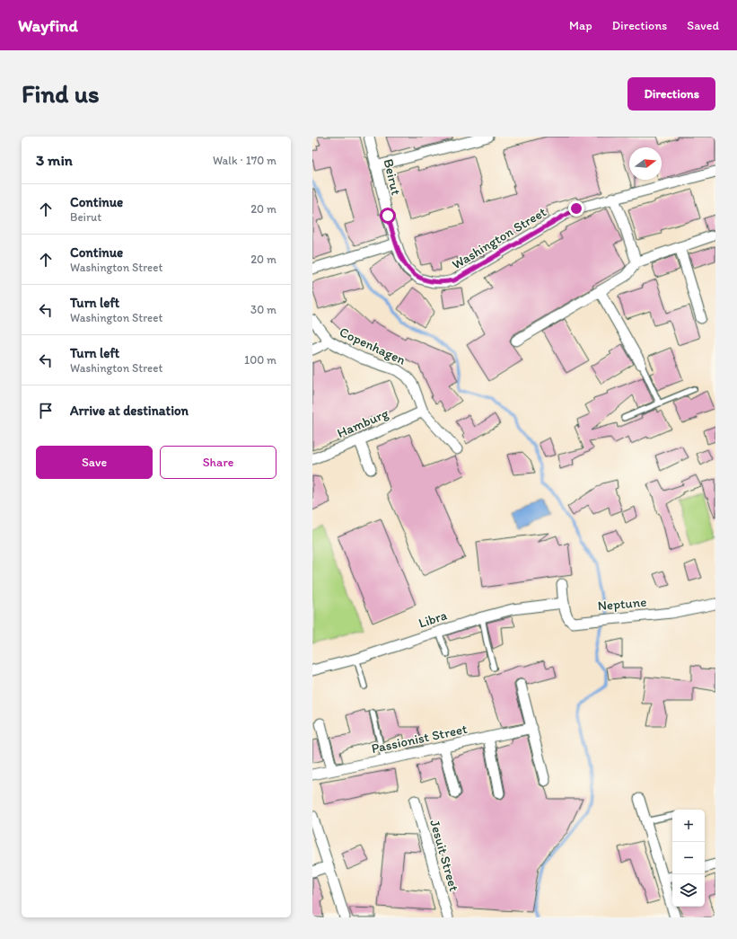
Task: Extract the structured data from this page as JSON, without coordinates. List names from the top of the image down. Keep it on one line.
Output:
{"streets":{"street":["Beirut","Washington Street","Copenhagen","Hamburg","Neptune","Libra","Passionist Street","Jesuit Street"]},"crossings":[["Beirut","Washington Street"],["Copenhagen","Hamburg"],["Neptune","Libra"]],"north":"right","page":{"header":"Wayfind","nav":["Map","Directions","Saved"],"buttons":["Directions",["Save","Share"]],"title":"Find us","heading":["3 min","Walk · 170 m"],"list":[["Continue","Beirut","20 m"],["Continue","Washington Street","20 m"],["Turn left","Washington Street","30 m"],["Turn left","Washington Street","100 m"],"Arrive at destination"],"map_buttons":["+","−"]}}
